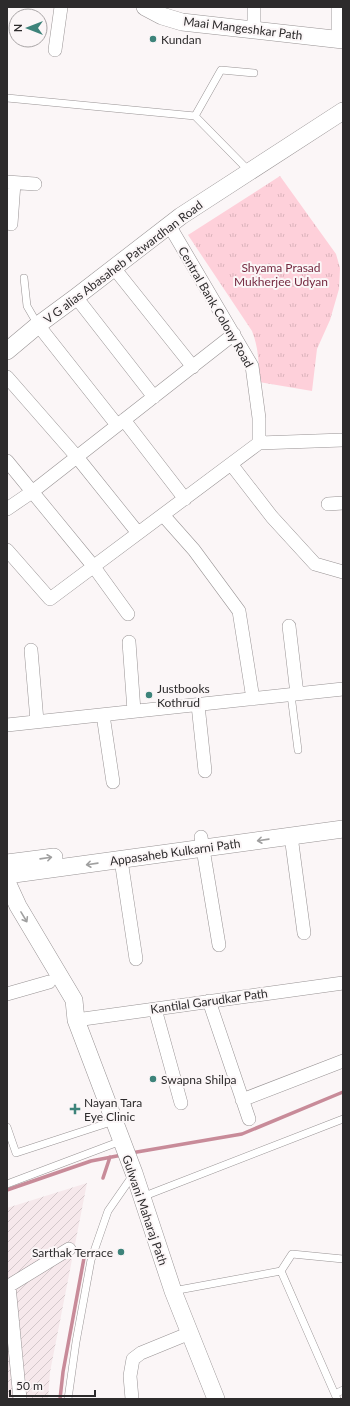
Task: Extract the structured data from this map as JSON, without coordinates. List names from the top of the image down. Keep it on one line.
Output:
{"streets":{"street":["Maai Mangeshkar Path","V G alias Abasaheb Patwardhan Road","Central Bank Colony Road","Appasaheb Kulkarni Path","Kantilal Garudkar Path","Gulwani Maharaj Path"]},"crossings":[["V G alias Abasaheb Patwardhan Road","Central Bank Colony Road"],["Kantilal Garudkar Path","Gulwani Maharaj Path"]],"parks":["Shyama Prasad Mukherjee Udyan"],"places":{"other":["Kundan","Justbooks Kothrud","Swapna Shilpa","Sarthak Terrace"],"health":["Nayan Tara Eye Clinic"]},"scale_bar":"50 m","north":"left"}
